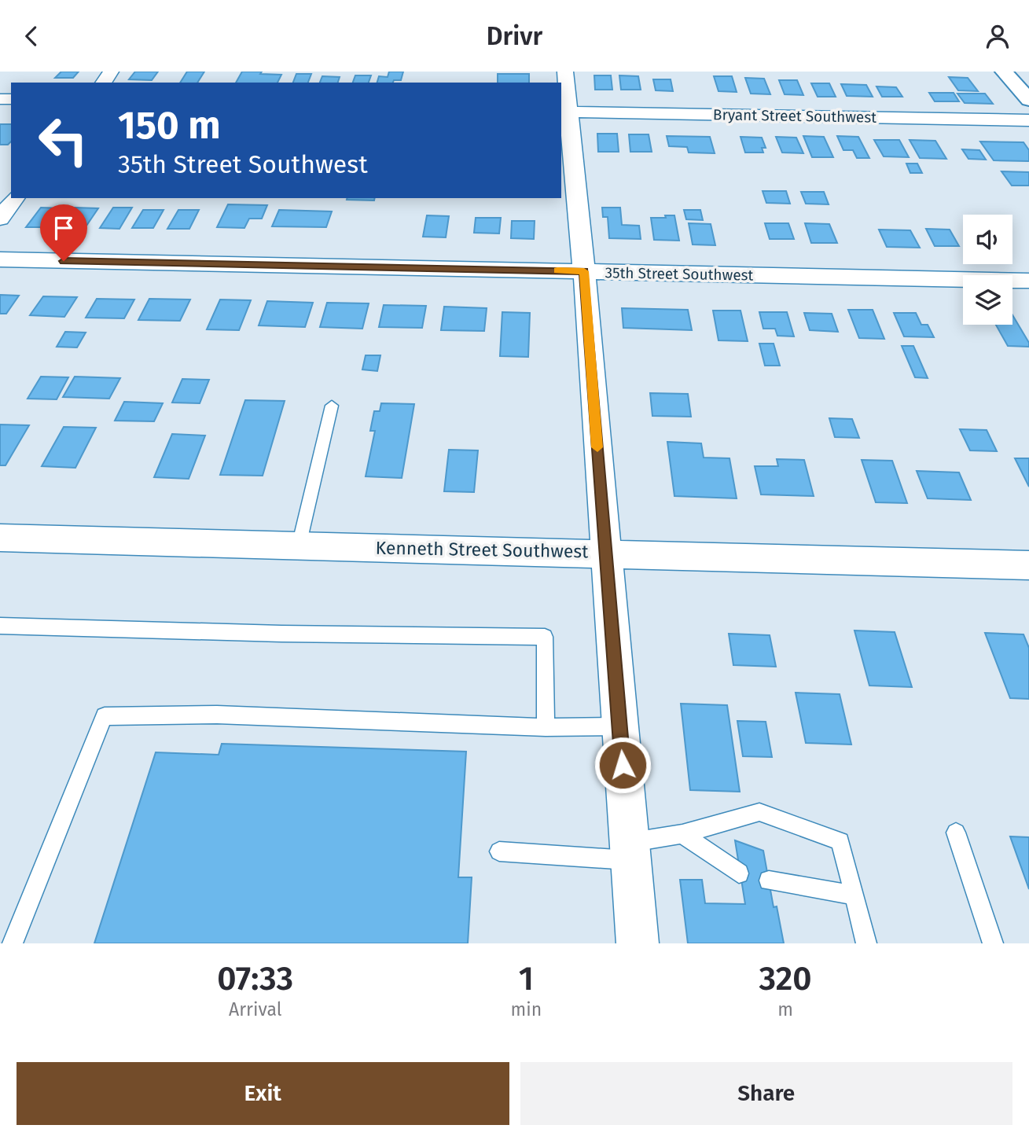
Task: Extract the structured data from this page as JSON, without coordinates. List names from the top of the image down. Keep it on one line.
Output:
{"streets":{"street":["Bryant Street Southwest","35th Street Southwest","Kenneth Street Southwest"]},"page":{"header":"Drivr","turn":["150 m","35th Street Southwest"],"eta":["07:33","Arrival","1","min","320","m"],"buttons":["Exit","Share"]}}
